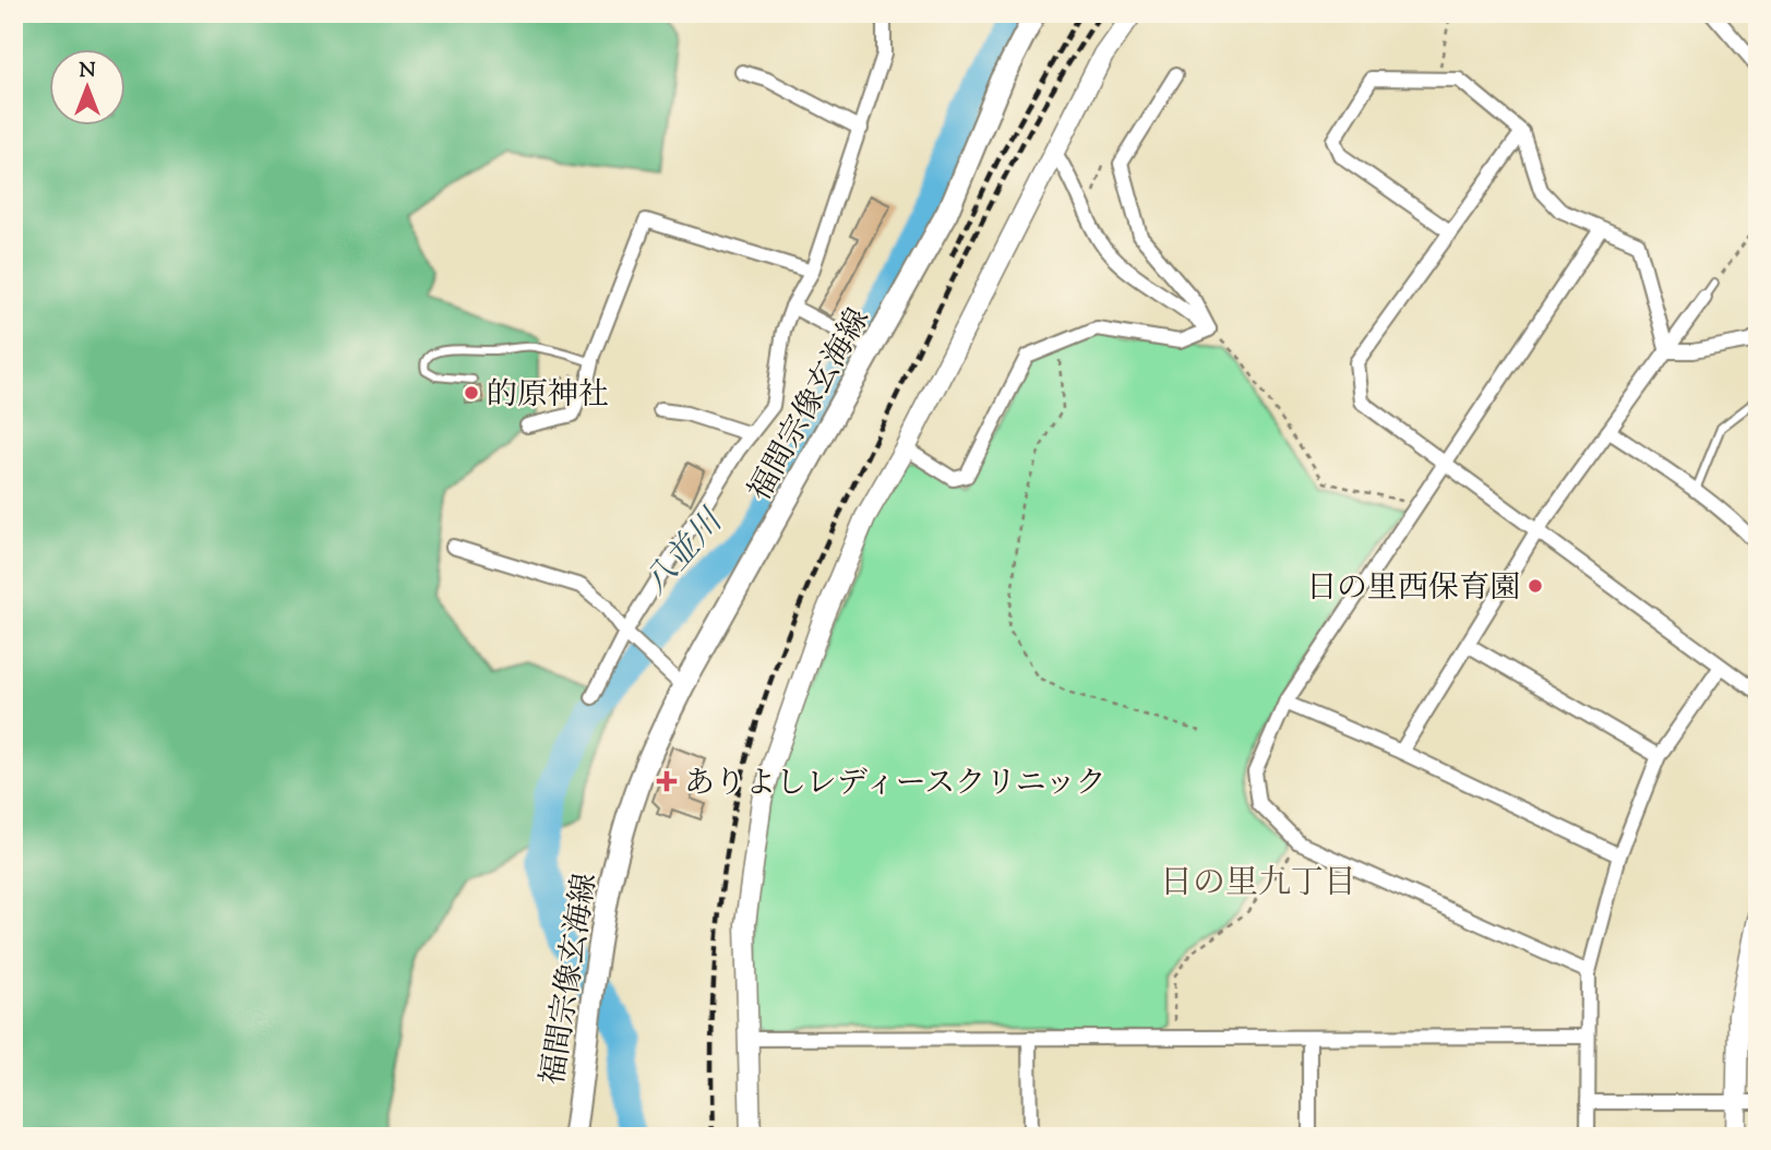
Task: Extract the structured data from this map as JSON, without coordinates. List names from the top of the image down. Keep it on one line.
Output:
{"streets":{"main road":["福間宗像玄海線"]},"districts":["日の里九丁目"],"water":["八並川"],"places":{"other":["的原神社","日の里西保育園"],"health":["ありよしレディースクリニック"]},"north":"top"}
